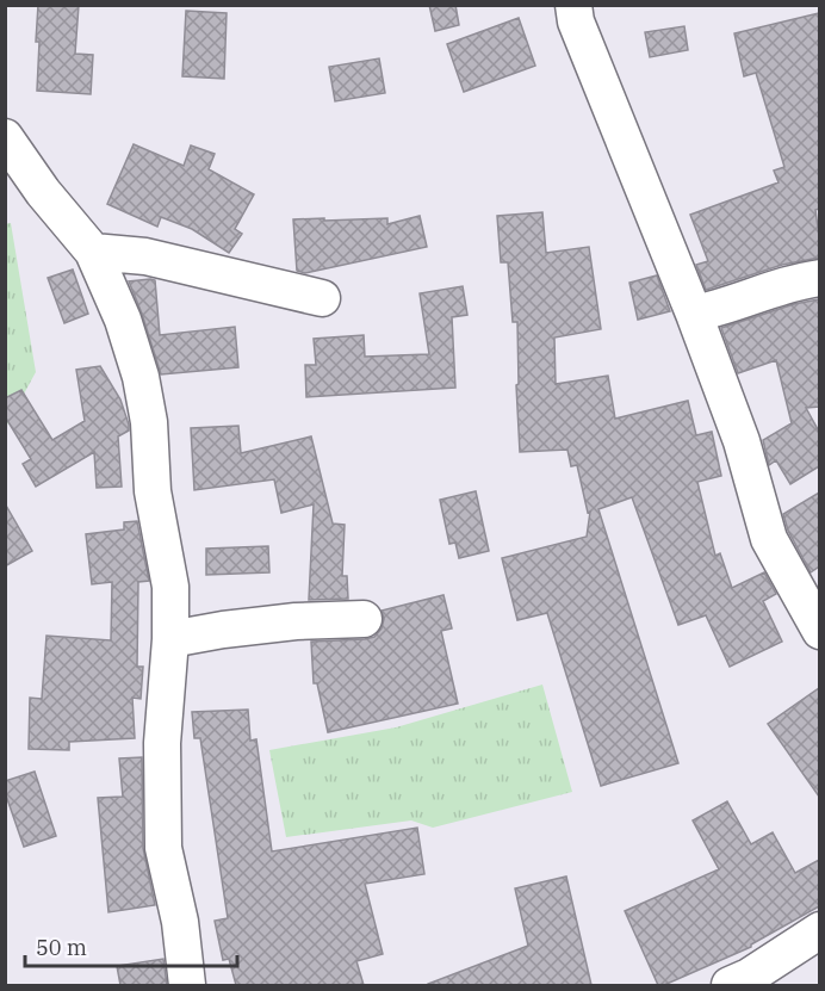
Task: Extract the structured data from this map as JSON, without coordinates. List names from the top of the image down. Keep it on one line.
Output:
{"scale_bar":"50 m"}
